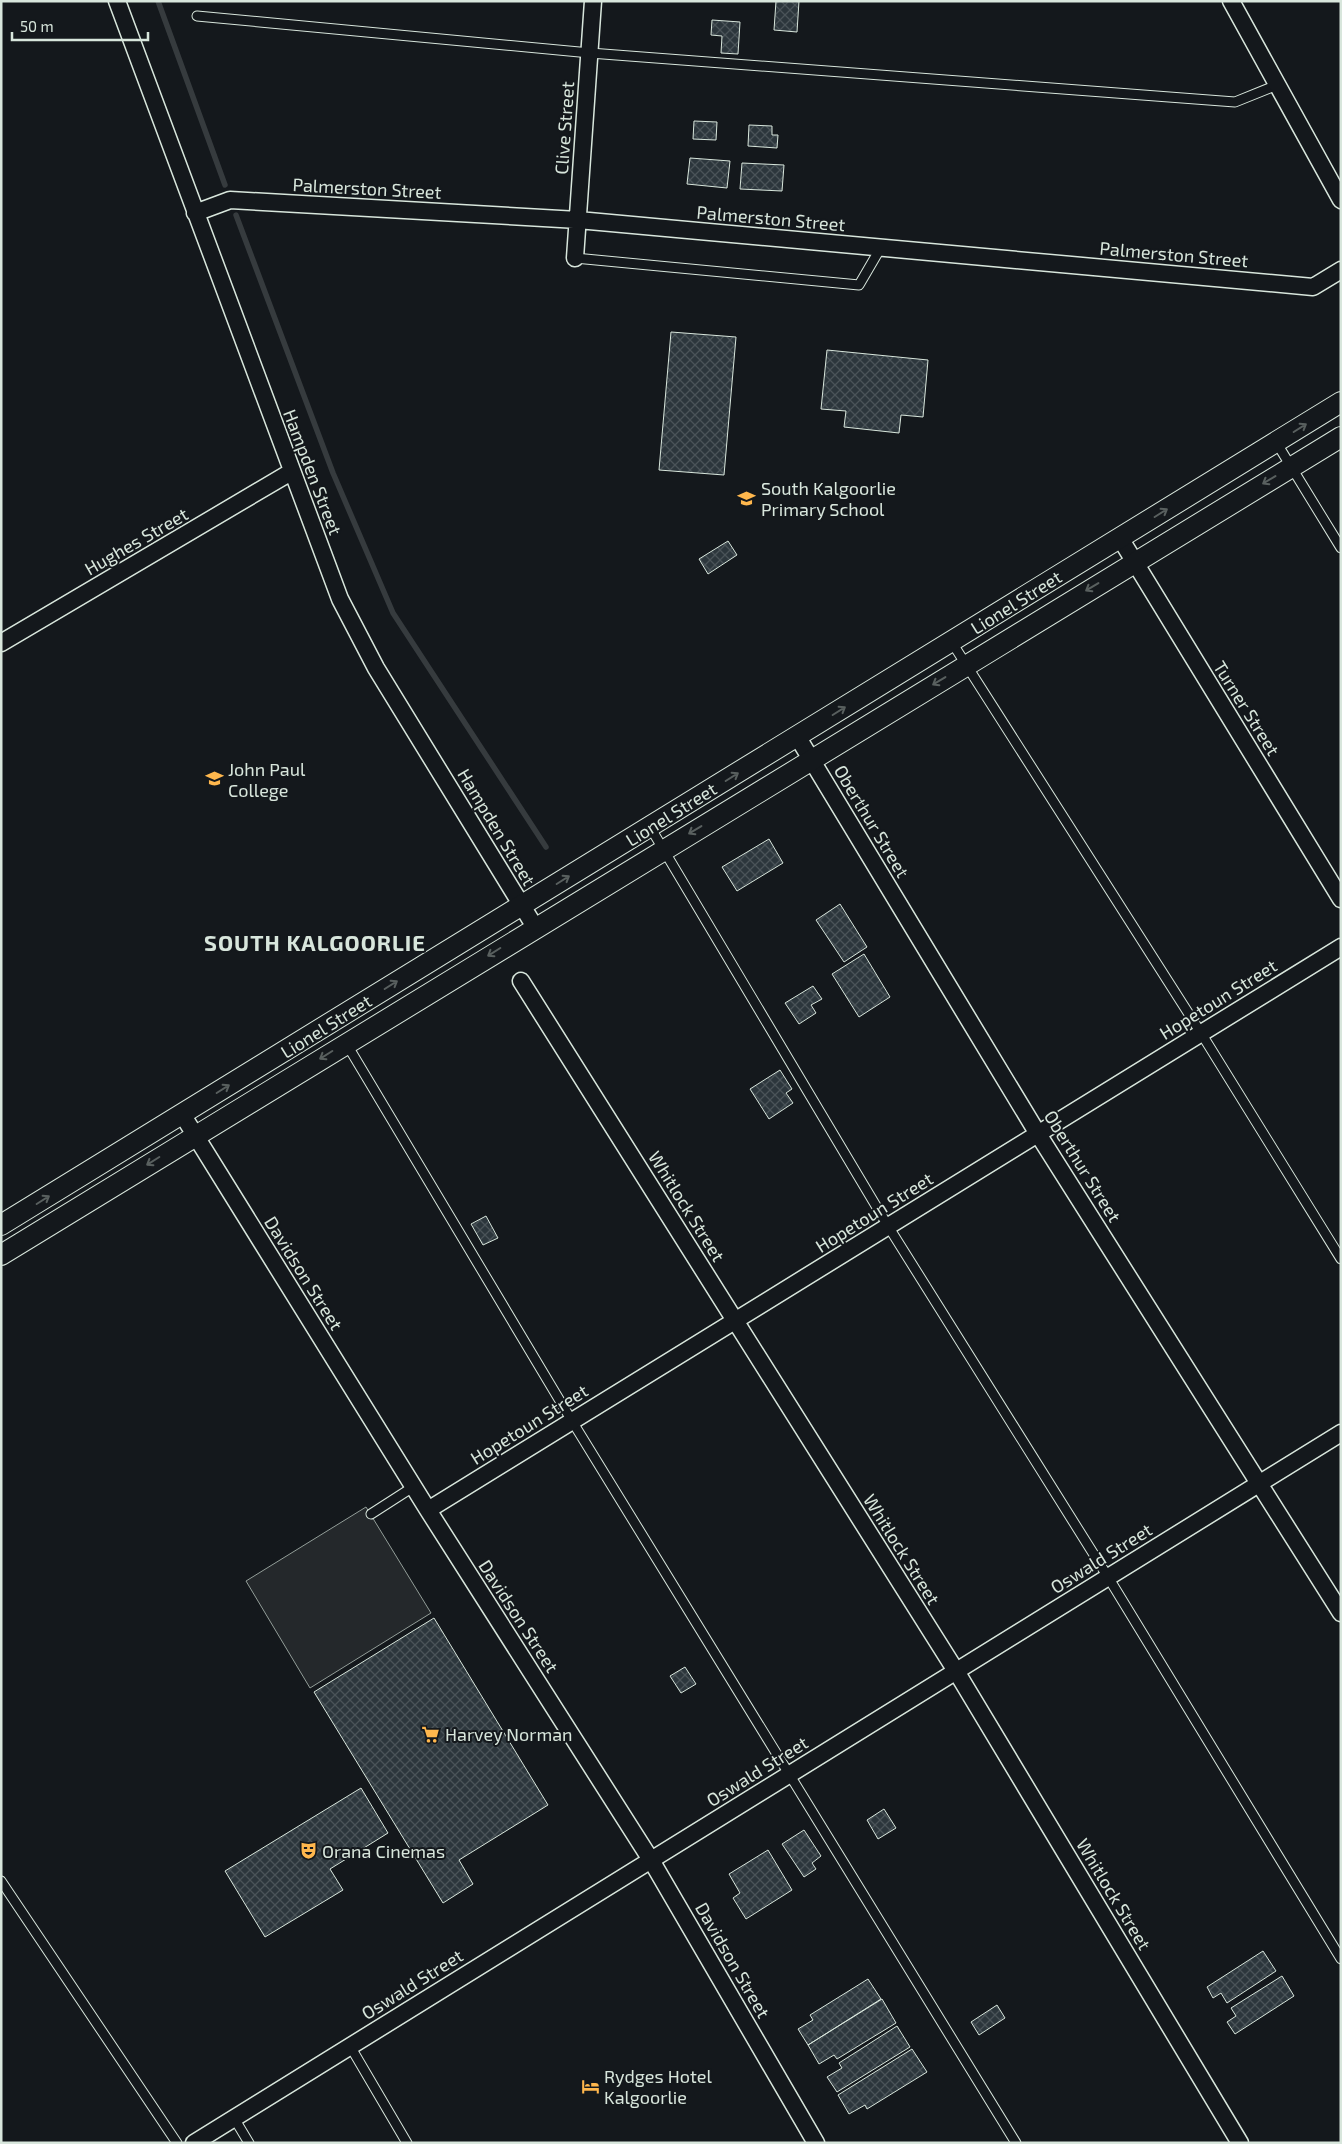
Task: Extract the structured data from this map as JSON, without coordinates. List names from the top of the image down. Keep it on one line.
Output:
{"streets":{"street":["Clive Street","Palmerston Street","Hampden Street","Hughes Street","Lionel Street","Turner Street","Oberthur Street","Hopetoun Street","Whitlock Street","Davidson Street","Oswald Street"]},"crossings":[["Clive Street","Palmerston Street"],["Palmerston Street","Hampden Street"],["Hampden Street","Hughes Street"],["Hampden Street","Lionel Street"],["Lionel Street","Turner Street"],["Lionel Street","Oberthur Street"],["Lionel Street","Davidson Street"],["Oberthur Street","Hopetoun Street"],["Oberthur Street","Oswald Street"],["Hopetoun Street","Whitlock Street"],["Hopetoun Street","Davidson Street"],["Whitlock Street","Oswald Street"],["Davidson Street","Oswald Street"]],"districts":["SOUTH KALGOORLIE"],"places":{"school or university":["South Kalgoorlie Primary School","John Paul College"],"supermarket":["Harvey Norman"],"theatre":["Orana Cinemas"],"hotel":["Rydges Hotel Kalgoorlie"]},"scale_bar":"50 m"}
